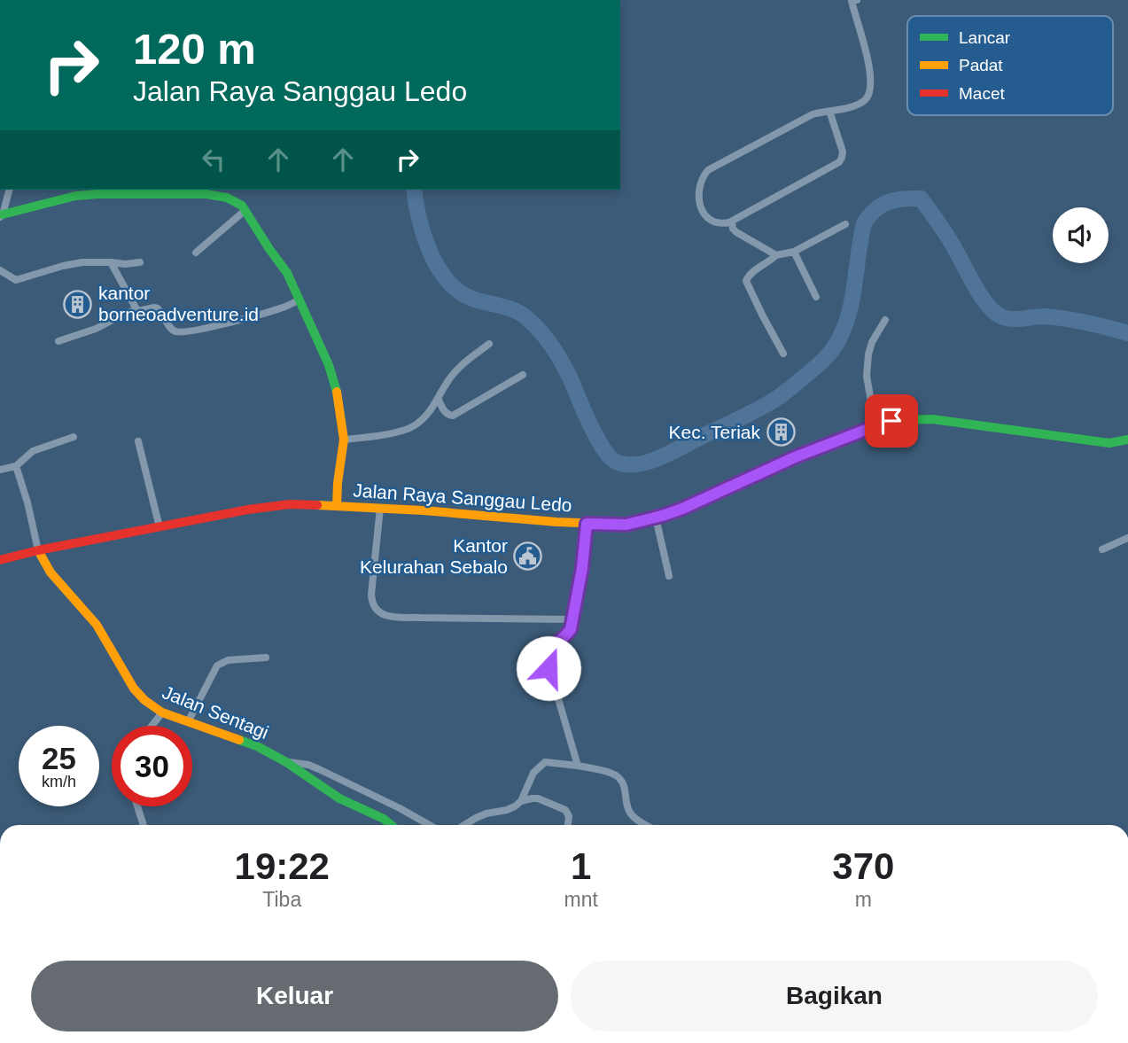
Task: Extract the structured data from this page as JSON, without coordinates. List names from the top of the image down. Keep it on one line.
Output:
{"streets":{"main road":["Jalan Raya Sanggau Ledo","Jalan Sentagi"]},"crossings":[["Jalan Raya Sanggau Ledo","Jalan Sentagi"]],"places":{"building":["kantor borneoadventure.id","Kec. Teriak"],"public building":["Kantor Kelurahan Sebalo"]},"legend":["Lancar","Padat","Macet"],"page":{"turn":["120 m","Jalan Raya Sanggau Ledo"],"speed":"25 km/h","limit":"30","eta":["19:22","Tiba","1","mnt","370","m"],"buttons":["Keluar","Bagikan"]}}
